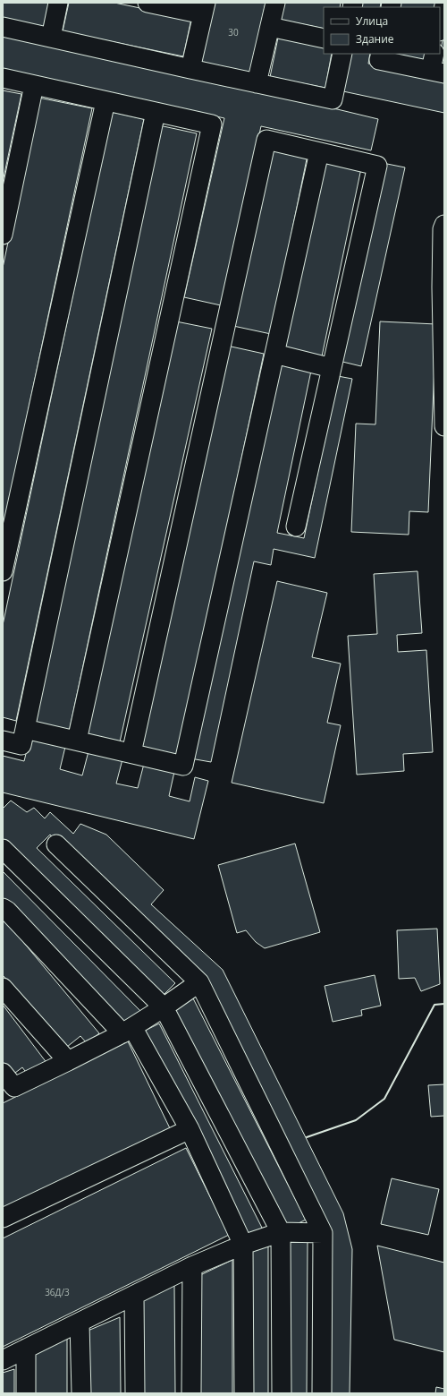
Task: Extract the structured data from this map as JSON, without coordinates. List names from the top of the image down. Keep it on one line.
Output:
{"house_numbers":["30","36Д/3"],"legend":["Улица","Здание"]}
